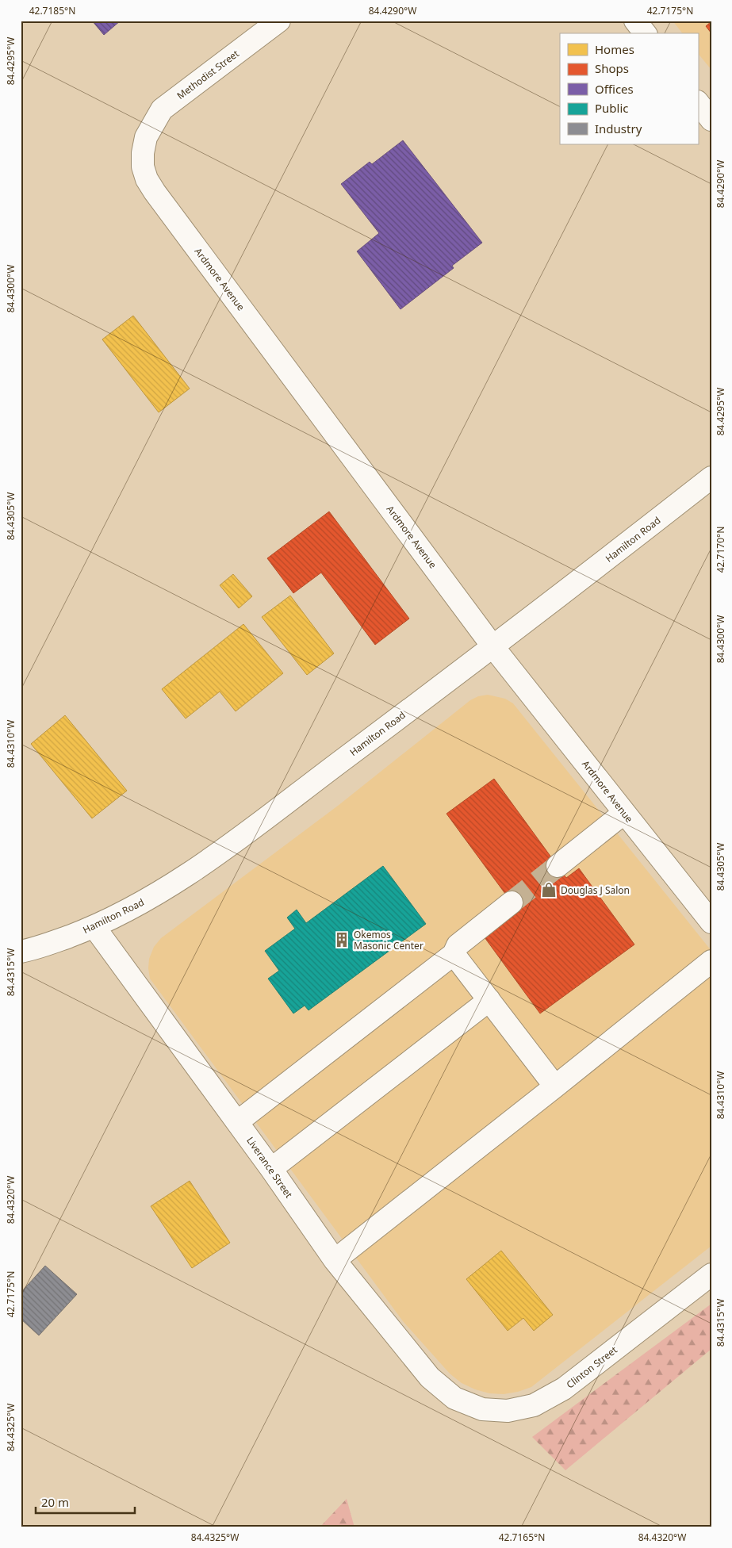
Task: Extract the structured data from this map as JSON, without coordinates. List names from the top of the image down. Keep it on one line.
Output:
{"streets":{"street":["Methodist Street","Ardmore Avenue","Hamilton Road","Liverance Street","Clinton Street"]},"crossings":[["Methodist Street","Ardmore Avenue"],["Ardmore Avenue","Hamilton Road"],["Hamilton Road","Liverance Street"],["Liverance Street","Clinton Street"]],"places":{"shop":["Douglas J Salon"],"building":["Okemos Masonic Center"]},"legend":["Homes","Shops","Offices","Public","Industry"],"scale_bar":"20 m","coordinates":["42.7185°N","84.4290°W","42.7175°N","84.4295°W","84.4300°W","84.4305°W","42.7170°N","84.4310°W","84.4315°W","84.4320°W","84.4325°W","42.7165°N"]}
